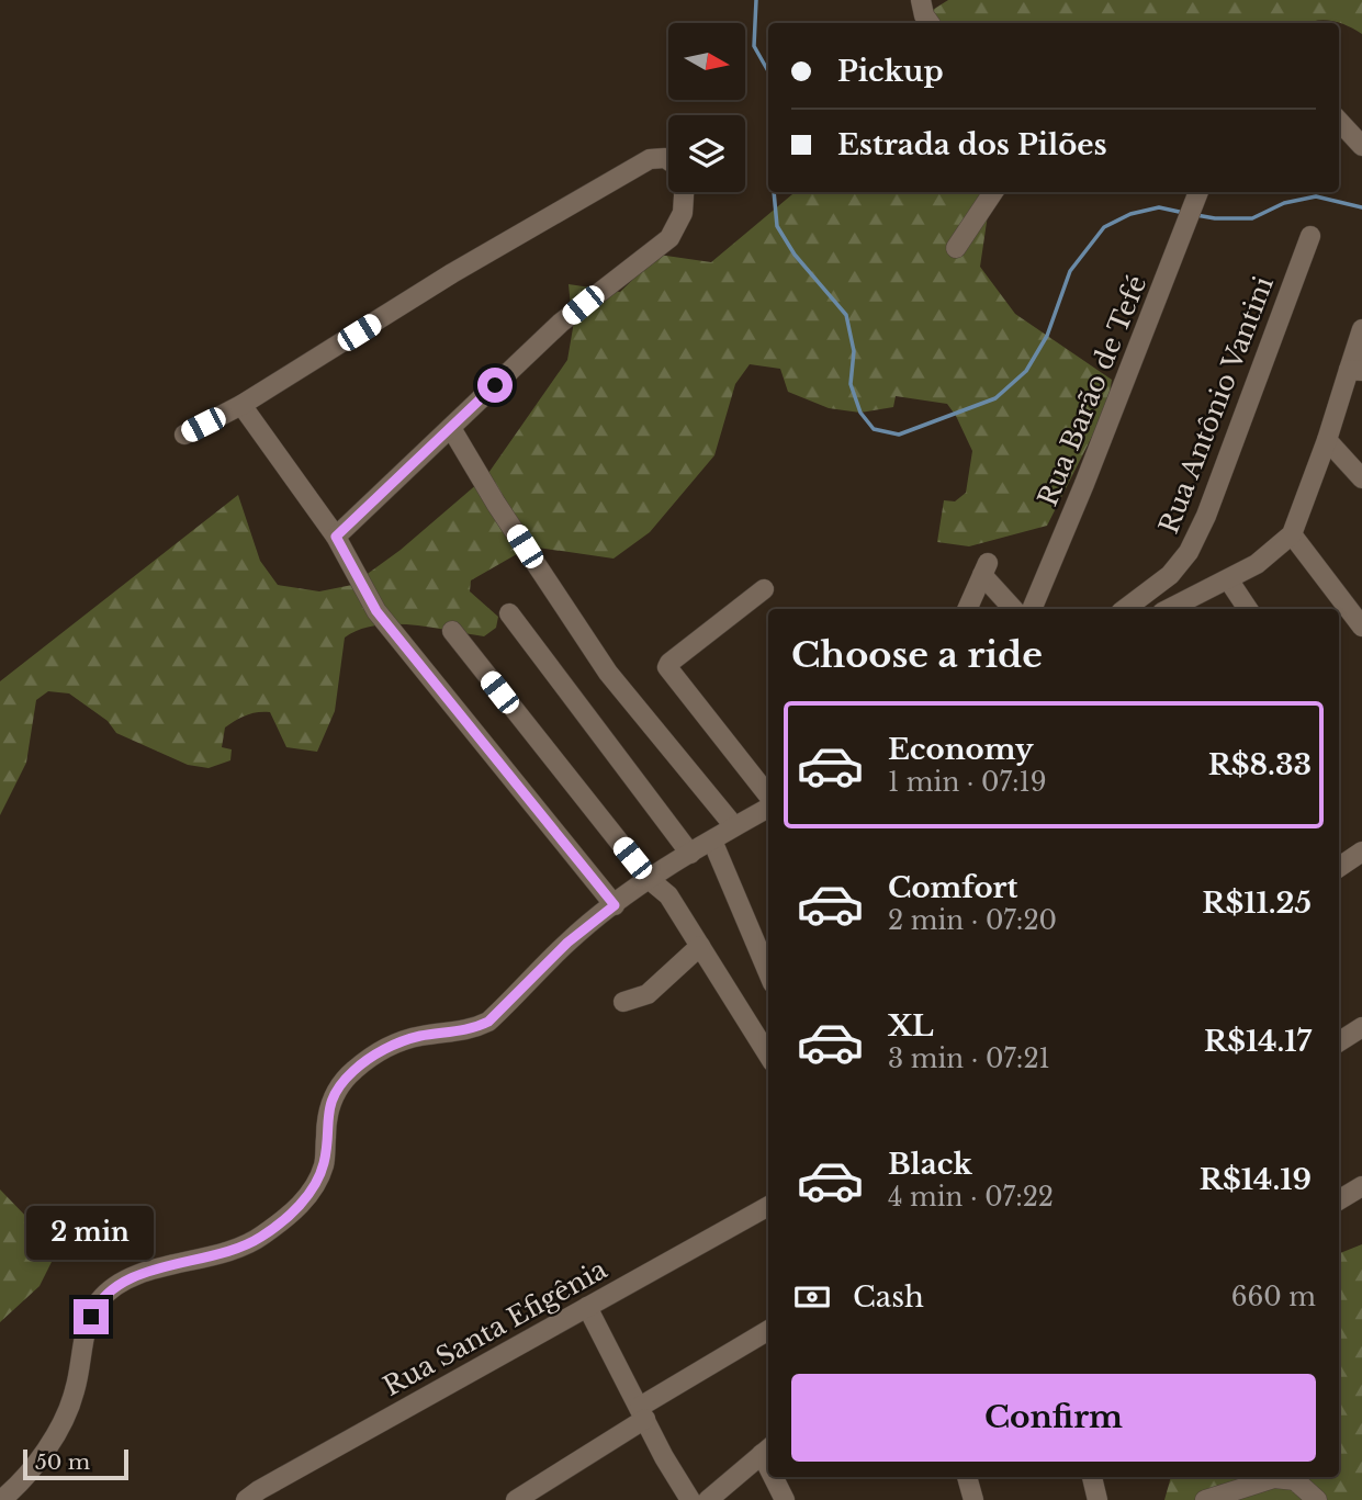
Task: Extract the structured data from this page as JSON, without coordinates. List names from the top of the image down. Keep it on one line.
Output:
{"streets":{"street":["Rua Barão de Tefé","Rua Antônio Vantini","Rua Santa Efigênia"]},"scale_bar":"50 m","north":"right","page":{"banner":["Pickup","Estrada dos Pilões"],"heading":"Choose a ride","list":[{"name":"Economy","note":"1 min · 07:19","value":"R$8.33"},{"name":"Comfort","note":"2 min · 07:20","value":"R$11.25"},{"name":"XL","note":"3 min · 07:21","value":"R$14.17"},{"name":"Black","note":"4 min · 07:22","value":"R$14.19"}],"bubble":"2 min","pay":["Cash","660 m"],"buttons":"Confirm","scale":"50 m"}}
